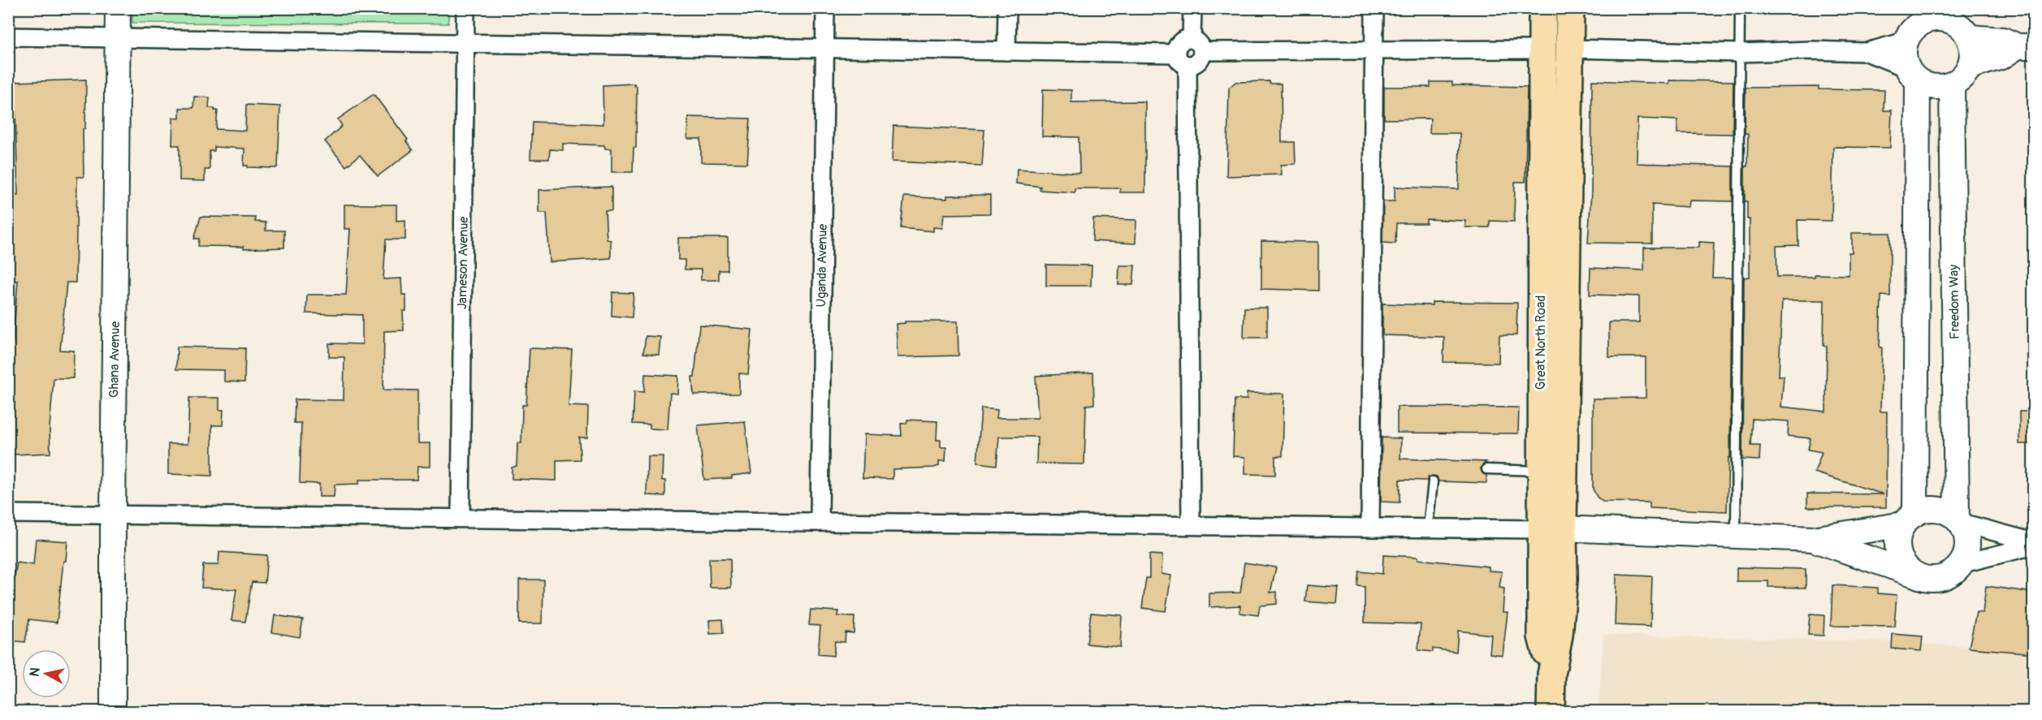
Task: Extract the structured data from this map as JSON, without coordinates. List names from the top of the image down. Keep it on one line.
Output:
{"streets":{"highway":["Great North Road"],"main road":["Freedom Way","Ghana Avenue"],"street":["Jameson Avenue","Uganda Avenue"]},"north":"left"}
